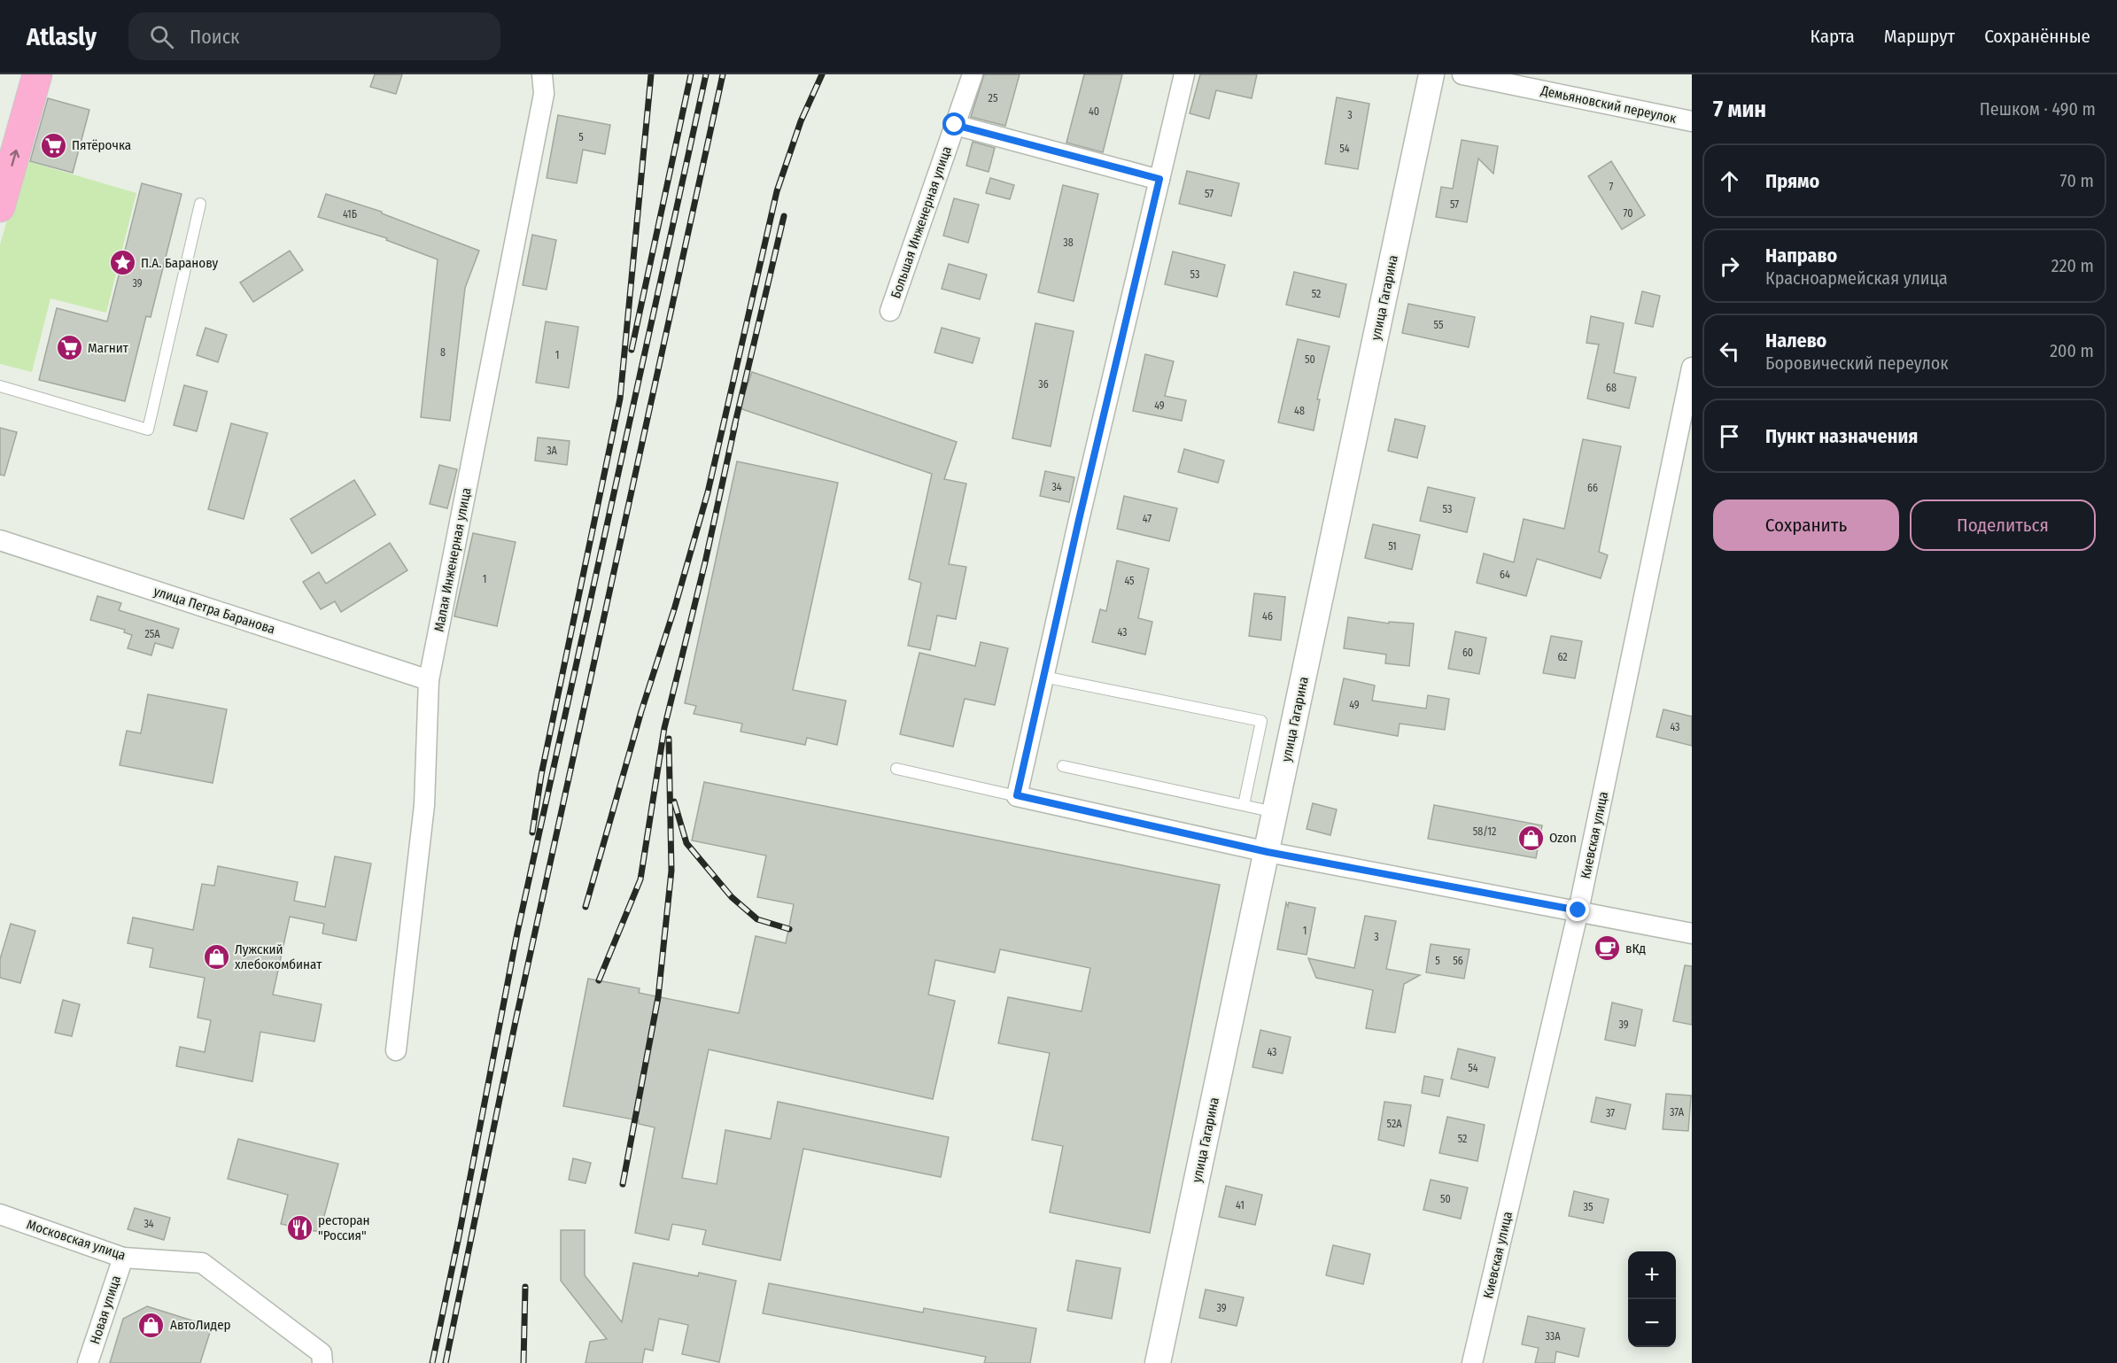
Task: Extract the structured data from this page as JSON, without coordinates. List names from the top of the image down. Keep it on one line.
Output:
{"streets":{"street":["Демьяновский переулок","Большая Инженерная улица","улица Гагарина","Малая Инженерная улица","улица Петра Баранова","Киевская улица","Московская улица","Новая улица"]},"crossings":[["Малая Инженерная улица","улица Петра Баранова"],["Московская улица","Новая улица"]],"places":{"supermarket":["Пятёрочка","Магнит"],"place":["П.А. Баранову"],"shop":["Ozon","Лужский хлебокомбинат","АвтоЛидер"],"cafe":["вКд"],"restaurant":["ресторан \"Россия\""]},"house_numbers":["25","40","3","5","54","7","57","57","70","41Б","38","53","39","52","55","8","1","50","36","68","49","48","3А","34","66","53","47","51","64","1","45","46","43","25А","60","62","49","43","58/12","1","3","5","56","39","43","54","37A","37","52А","52","50","41","35","34","39","33А"],"page":{"header":"Atlasly","search":"Поиск","nav":["Карта","Маршрут","Сохранённые"],"heading":["7 мин","Пешком · 490 m"],"list":[["Прямо","70 m"],["Направо","Красноармейская улица","220 m"],["Налево","Боровический переулок","200 m"],"Пункт назначения"],"buttons":["Сохранить","Поделиться"],"map_buttons":["+","−"]}}
